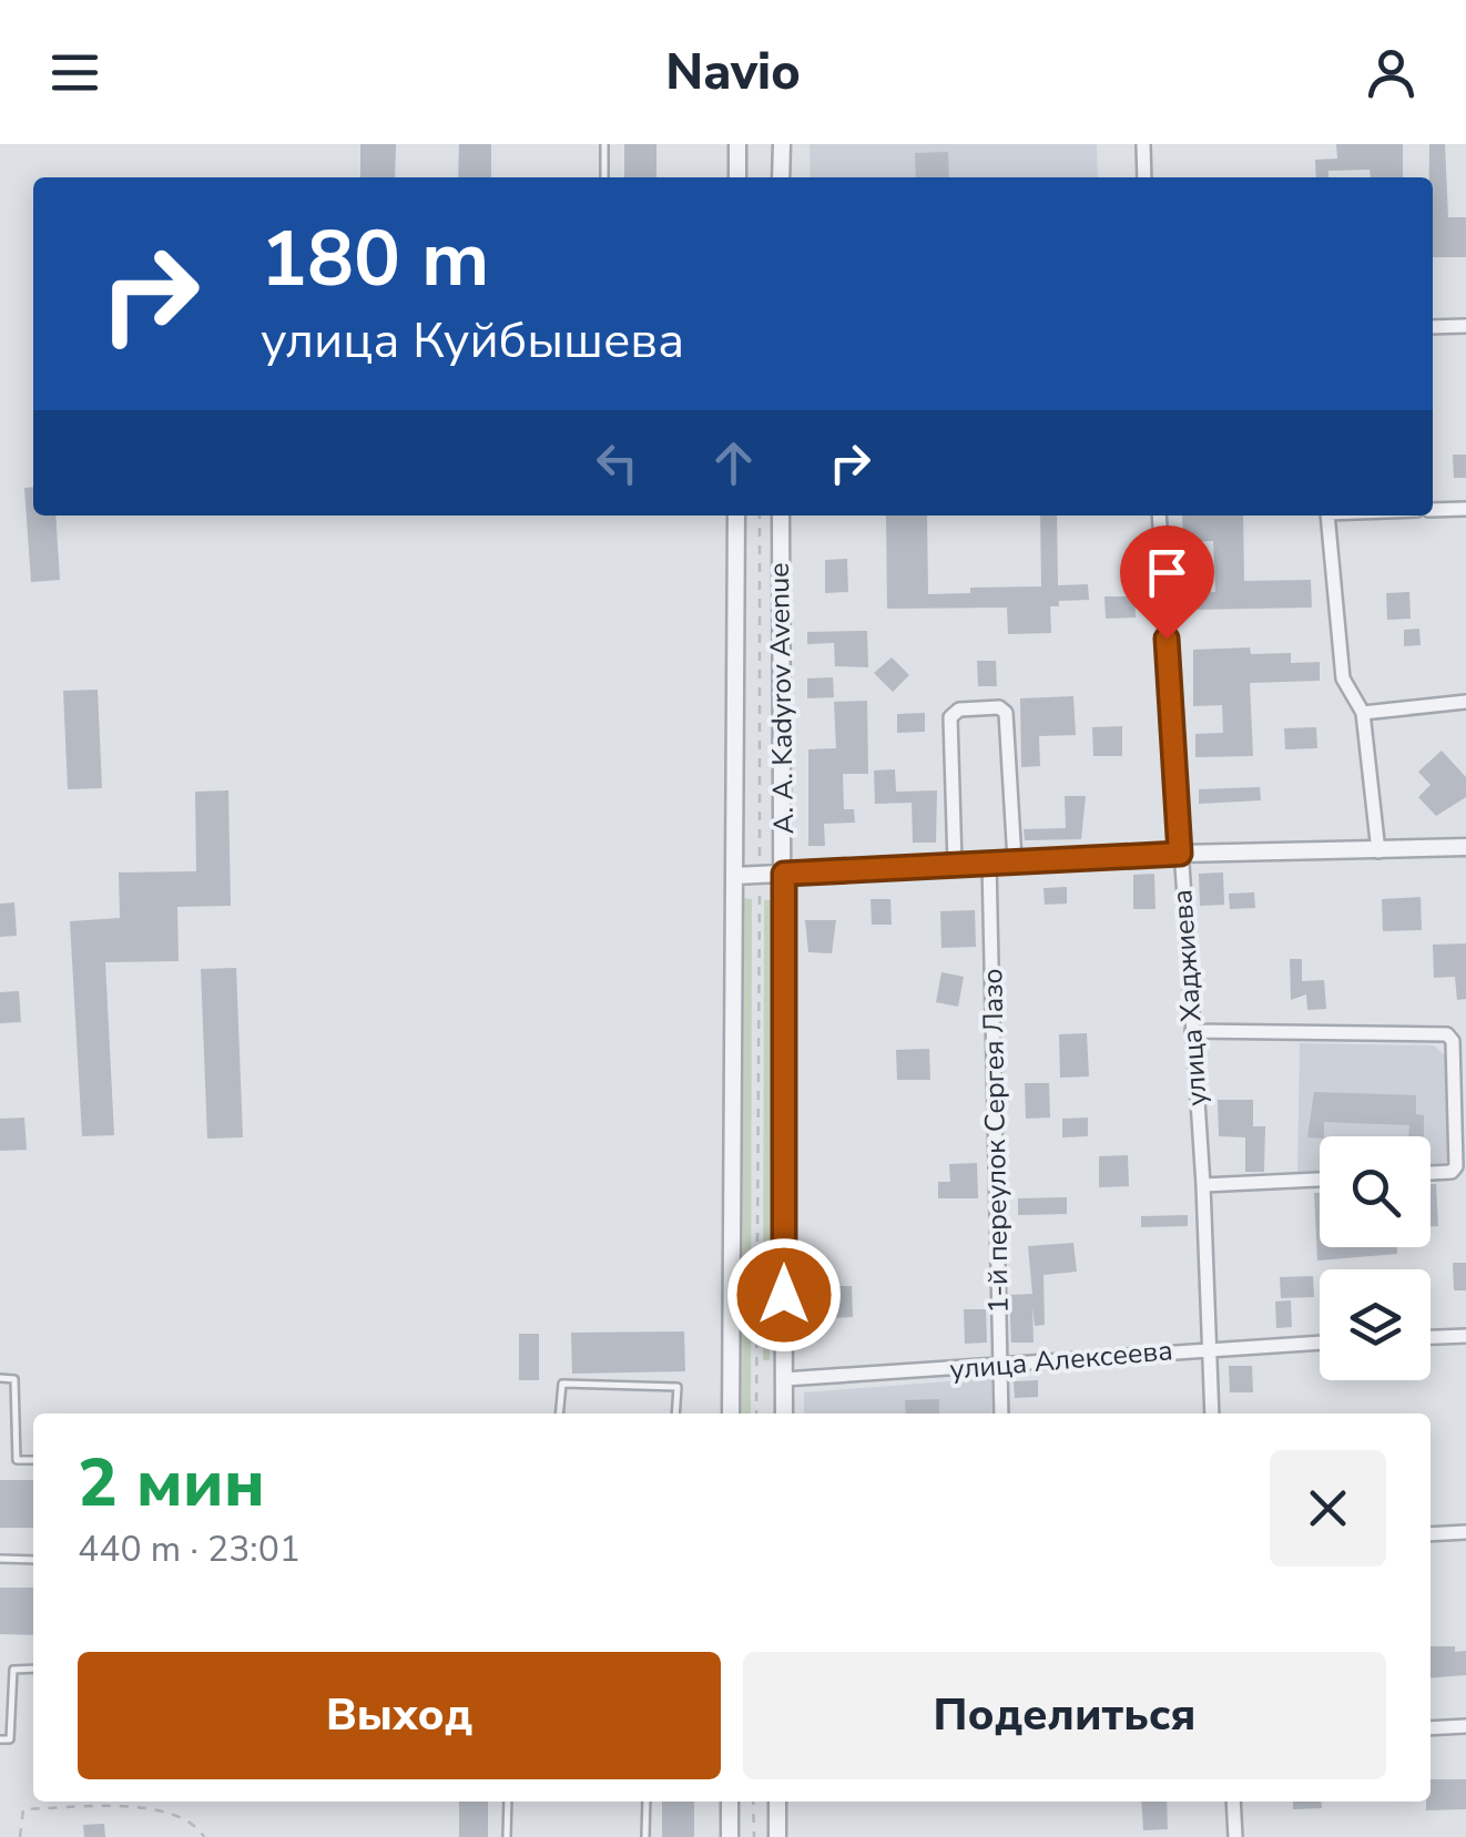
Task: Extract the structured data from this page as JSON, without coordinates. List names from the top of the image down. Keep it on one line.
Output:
{"streets":{"street":["A. A. Kadyrov Avenue","улица Хаджиева","1-й переулок Сергея Лазо","улица Алексеева"]},"crossings":[["A. A. Kadyrov Avenue","улица Алексеева"],["улица Хаджиева","улица Алексеева"],["1-й переулок Сергея Лазо","улица Алексеева"]],"page":{"header":"Navio","turn":["180 m","улица Куйбышева"],"heading":["2 мин","440 m · 23:01"],"buttons":["Выход","Поделиться"]}}
